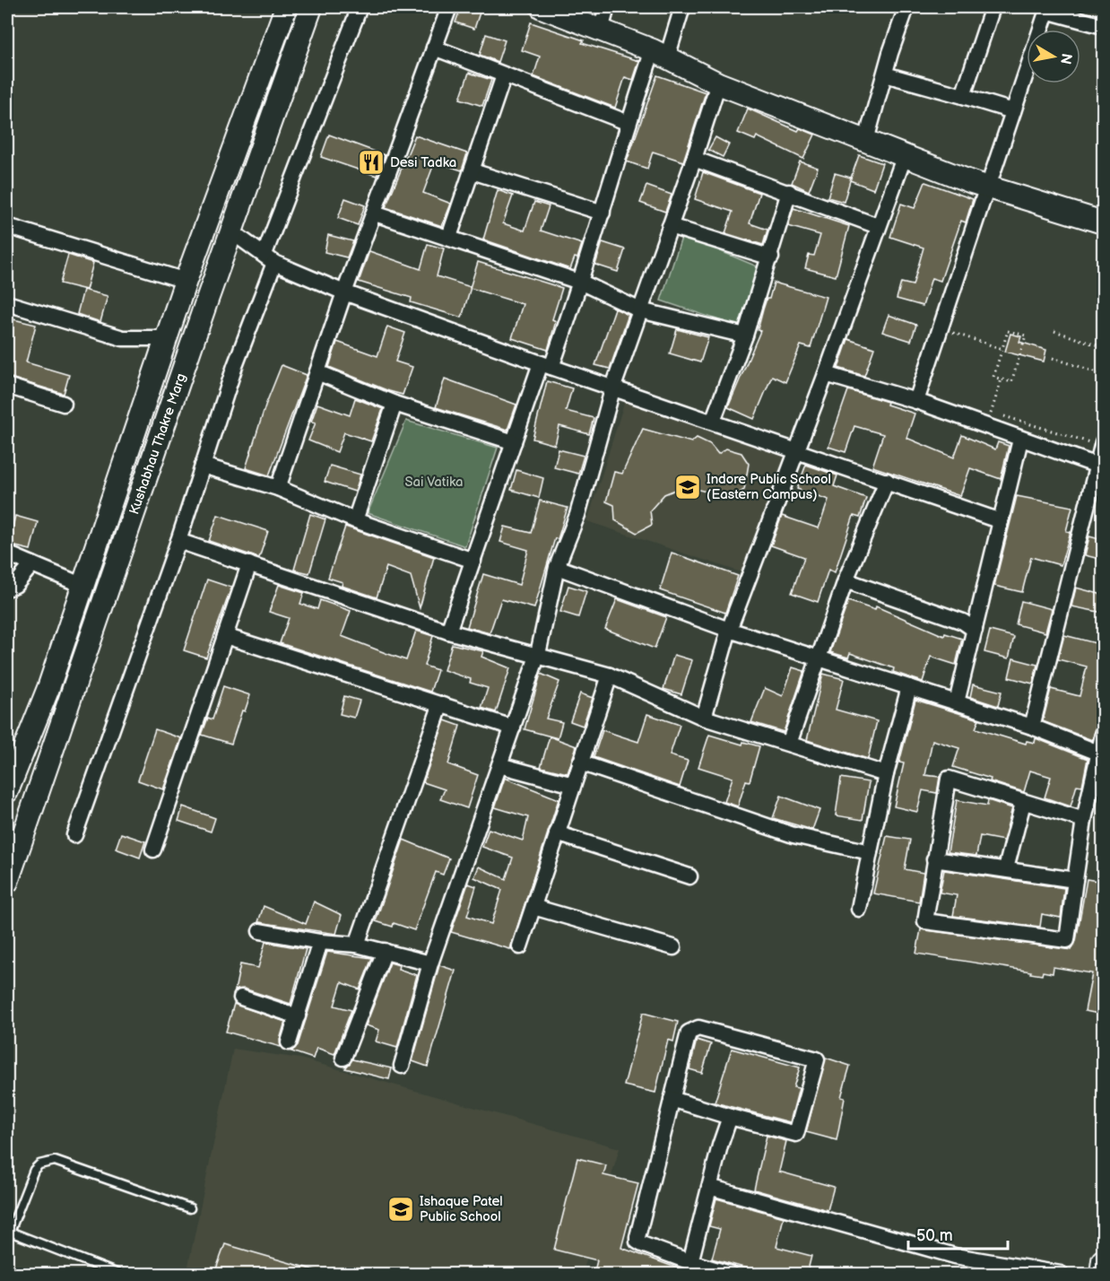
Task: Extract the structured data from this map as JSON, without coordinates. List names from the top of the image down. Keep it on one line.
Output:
{"streets":{"main road":["Kushabhau Thakre Marg"]},"parks":["Sai Vatika"],"places":{"restaurant":["Desi Tadka"],"school or university":["Indore Public School (Eastern Campus)","Ishaque Patel Public School"]},"scale_bar":"50 m","north":"right"}
